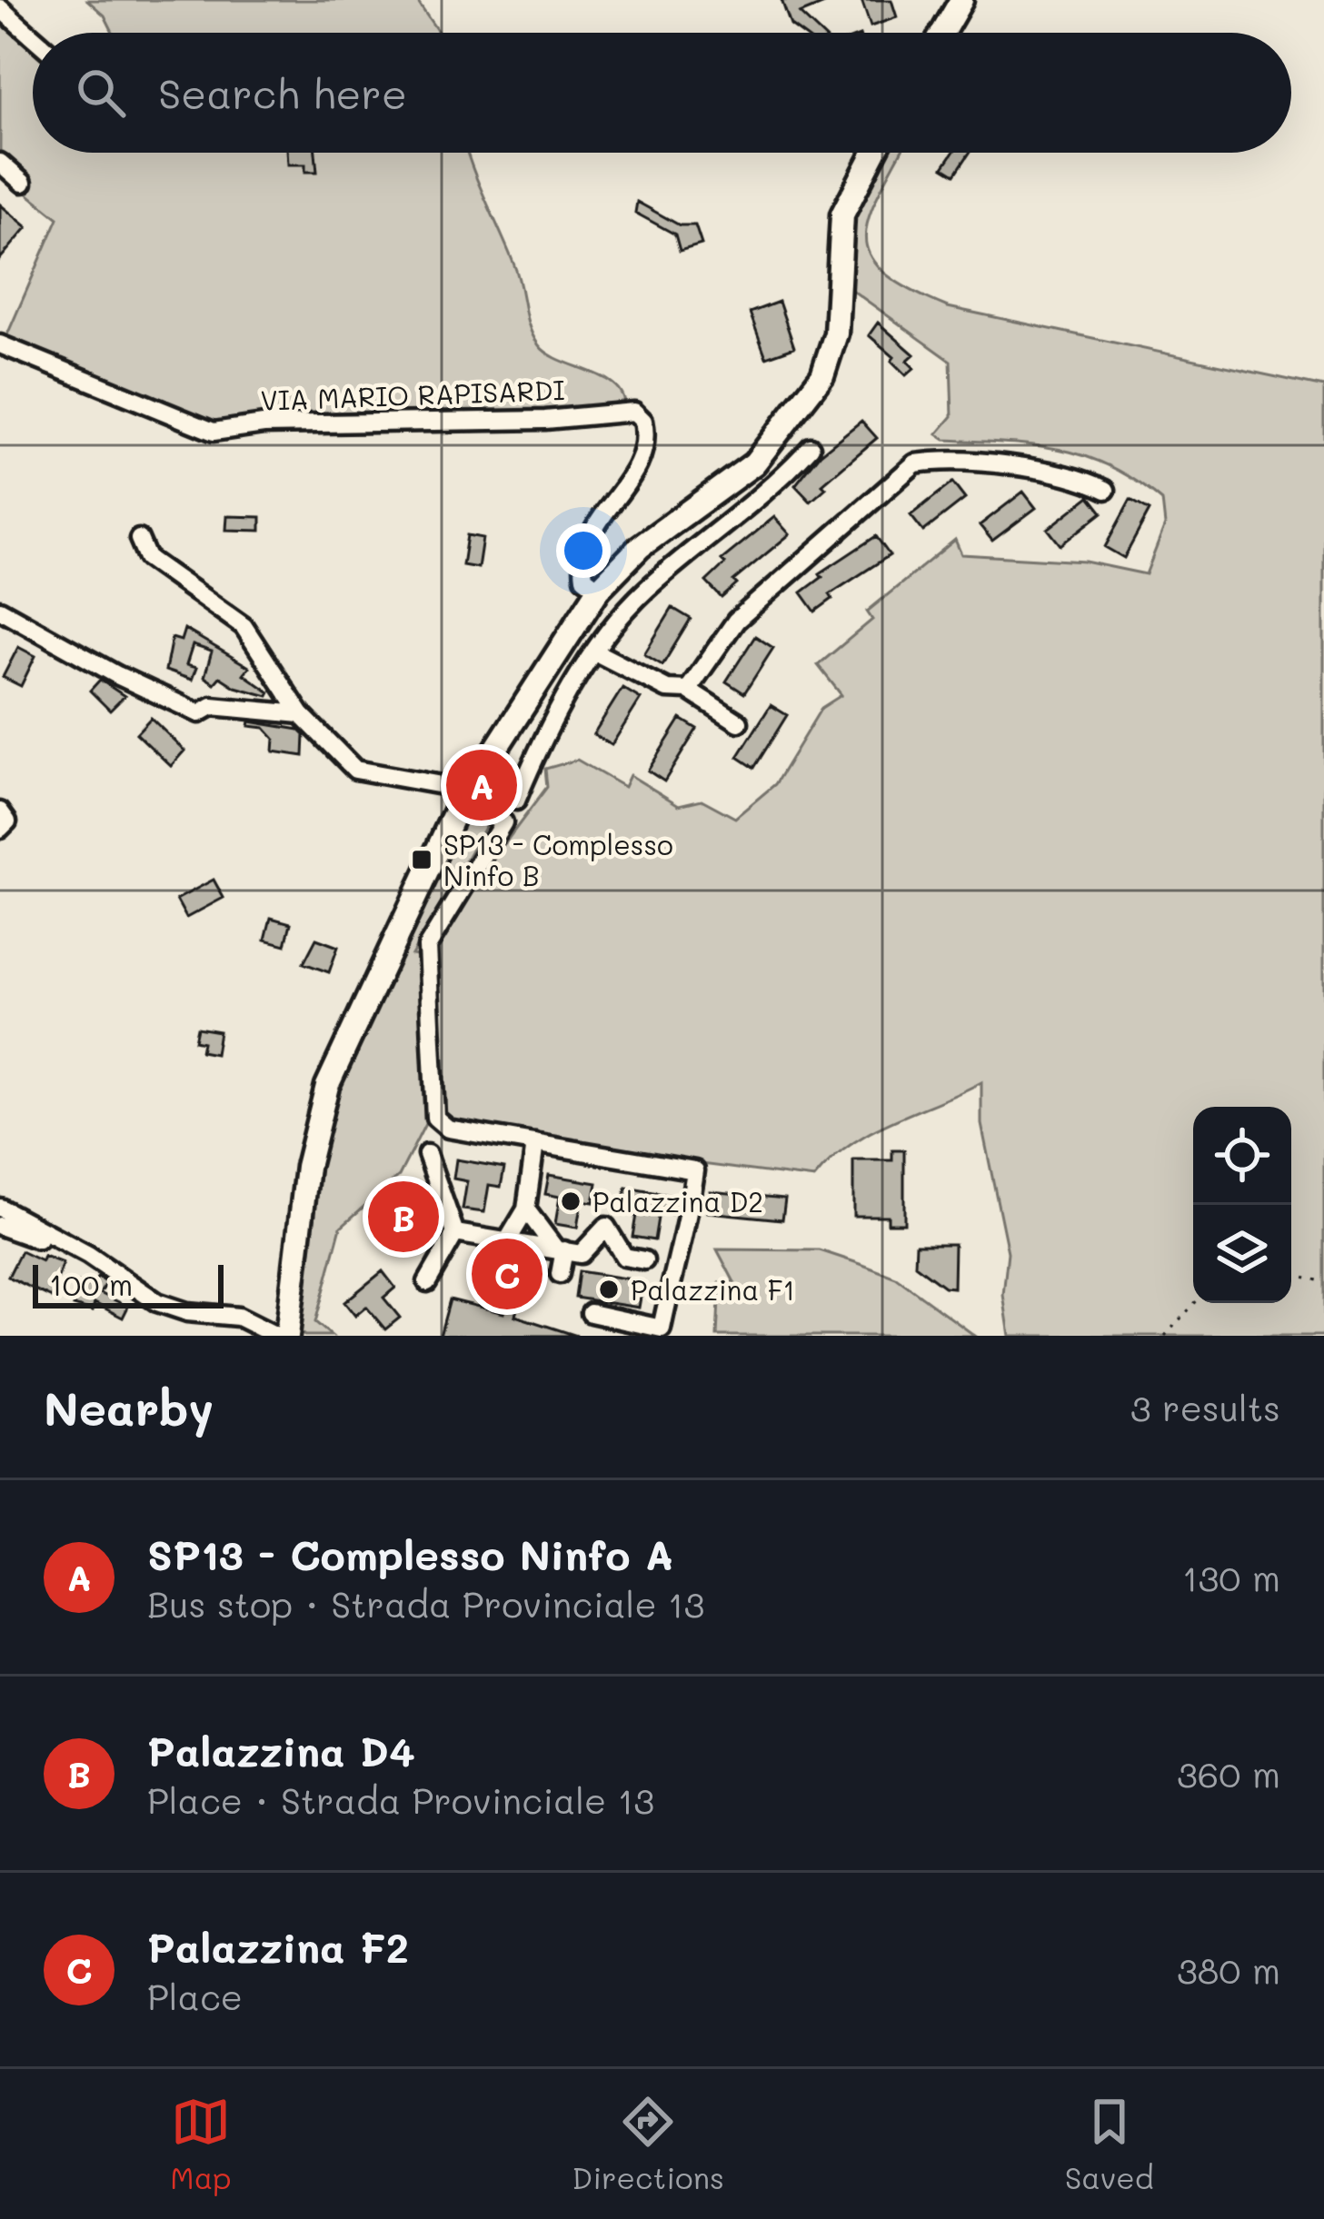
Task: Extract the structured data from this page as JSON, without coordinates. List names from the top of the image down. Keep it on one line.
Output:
{"streets":{"street":["VIA MARIO RAPISARDI"]},"places":{"transit":["SP13 - Complesso Ninfo B"],"other":["Palazzina D2","Palazzina F1"]},"scale_bar":"100 m","page":{"search":"Search here","pins":["A","B","C"],"scale":"100 m","heading":["Nearby","3 results"],"list":[{"mark":"A","name":"SP13 - Complesso Ninfo A","note":"Bus stop · Strada Provinciale 13","value":"130 m"},{"mark":"B","name":"Palazzina D4","note":"Place · Strada Provinciale 13","value":"360 m"},{"mark":"C","name":"Palazzina F2","note":"Place","value":"380 m"}],"nav":["Map","Directions","Saved"]}}
